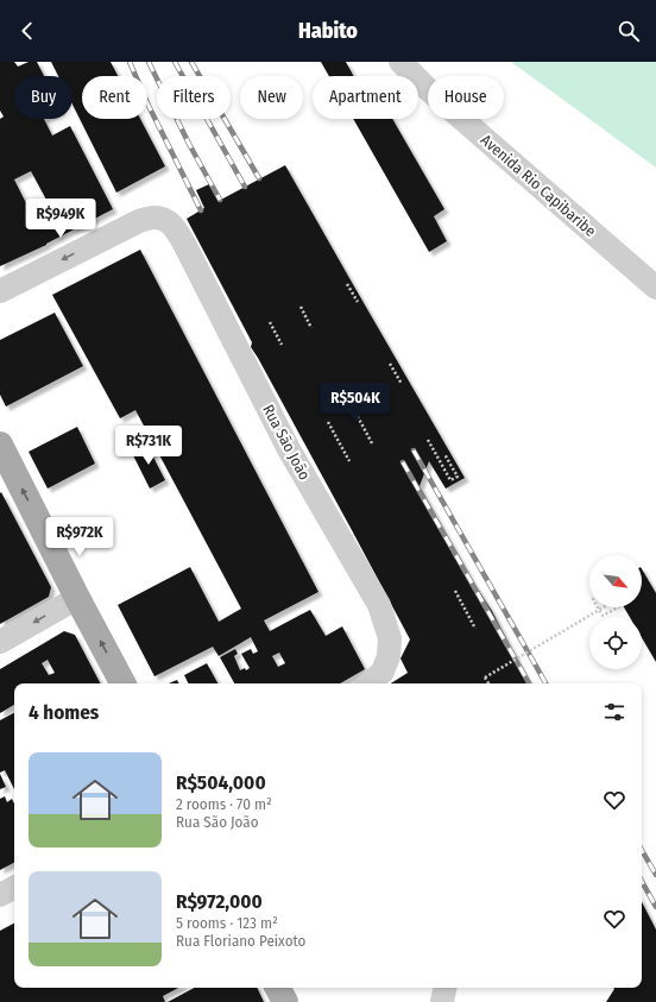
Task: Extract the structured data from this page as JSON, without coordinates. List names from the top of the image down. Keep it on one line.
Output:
{"streets":{"street":["Avenida Rio Capibaribe","Rua São João"]},"north":"bottom right","page":{"header":"Habito","chip":["Buy","Rent","Filters","New","Apartment","House"],"price":["R$949K","R$504K","R$731K","R$972K"],"heading":"4 homes","list":[{"name":"R$504,000","note":"2 rooms · 70 m² · Rua São João"},{"name":"R$972,000","note":"5 rooms · 123 m² · Rua Floriano Peixoto"}]}}
